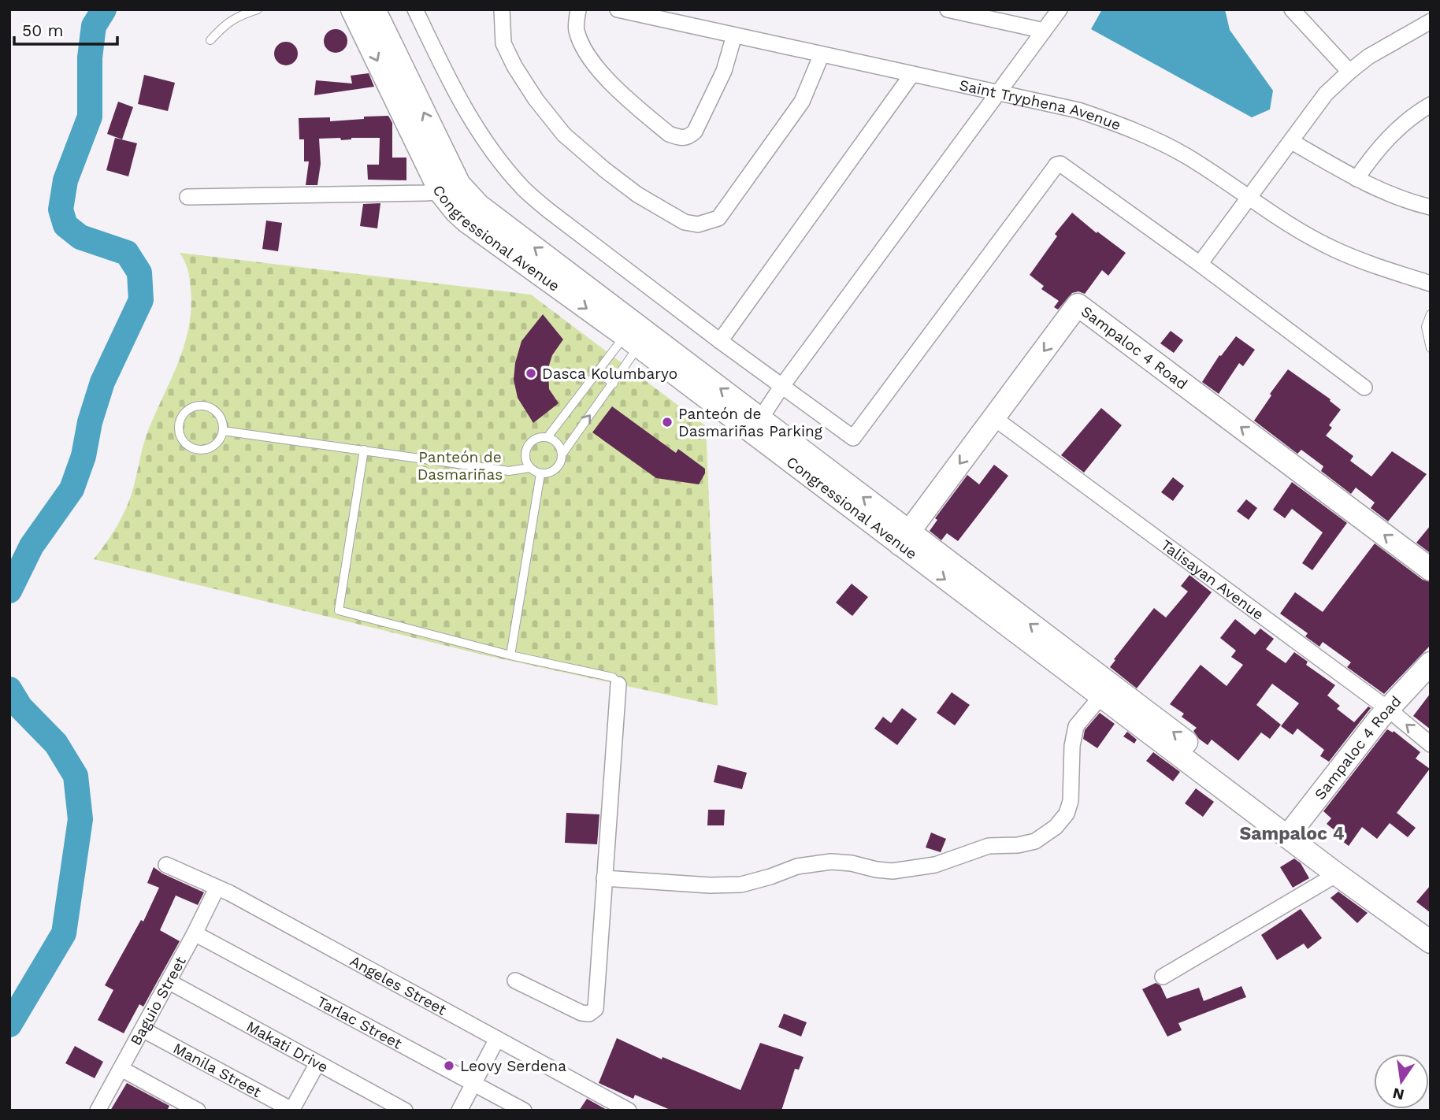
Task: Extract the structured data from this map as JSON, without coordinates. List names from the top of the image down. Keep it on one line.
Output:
{"streets":{"main road":["Congressional Avenue","Sampaloc 4 Road"],"street":["Saint Tryphena Avenue","Talisayan Avenue","Angeles Street","Baguio Street","Tarlac Street","Makati Drive","Manila Street"]},"crossings":[["Congressional Avenue","Sampaloc 4 Road"],["Sampaloc 4 Road","Talisayan Avenue"],["Angeles Street","Baguio Street"],["Baguio Street","Tarlac Street"],["Baguio Street","Makati Drive"],["Baguio Street","Manila Street"]],"districts":["Sampaloc 4"],"parks":["Panteón de Dasmariñas"],"places":["Dasca Kolumbaryo","Panteón de Dasmariñas Parking","Leovy Serdena"],"scale_bar":"50 m","north":"bottom"}
